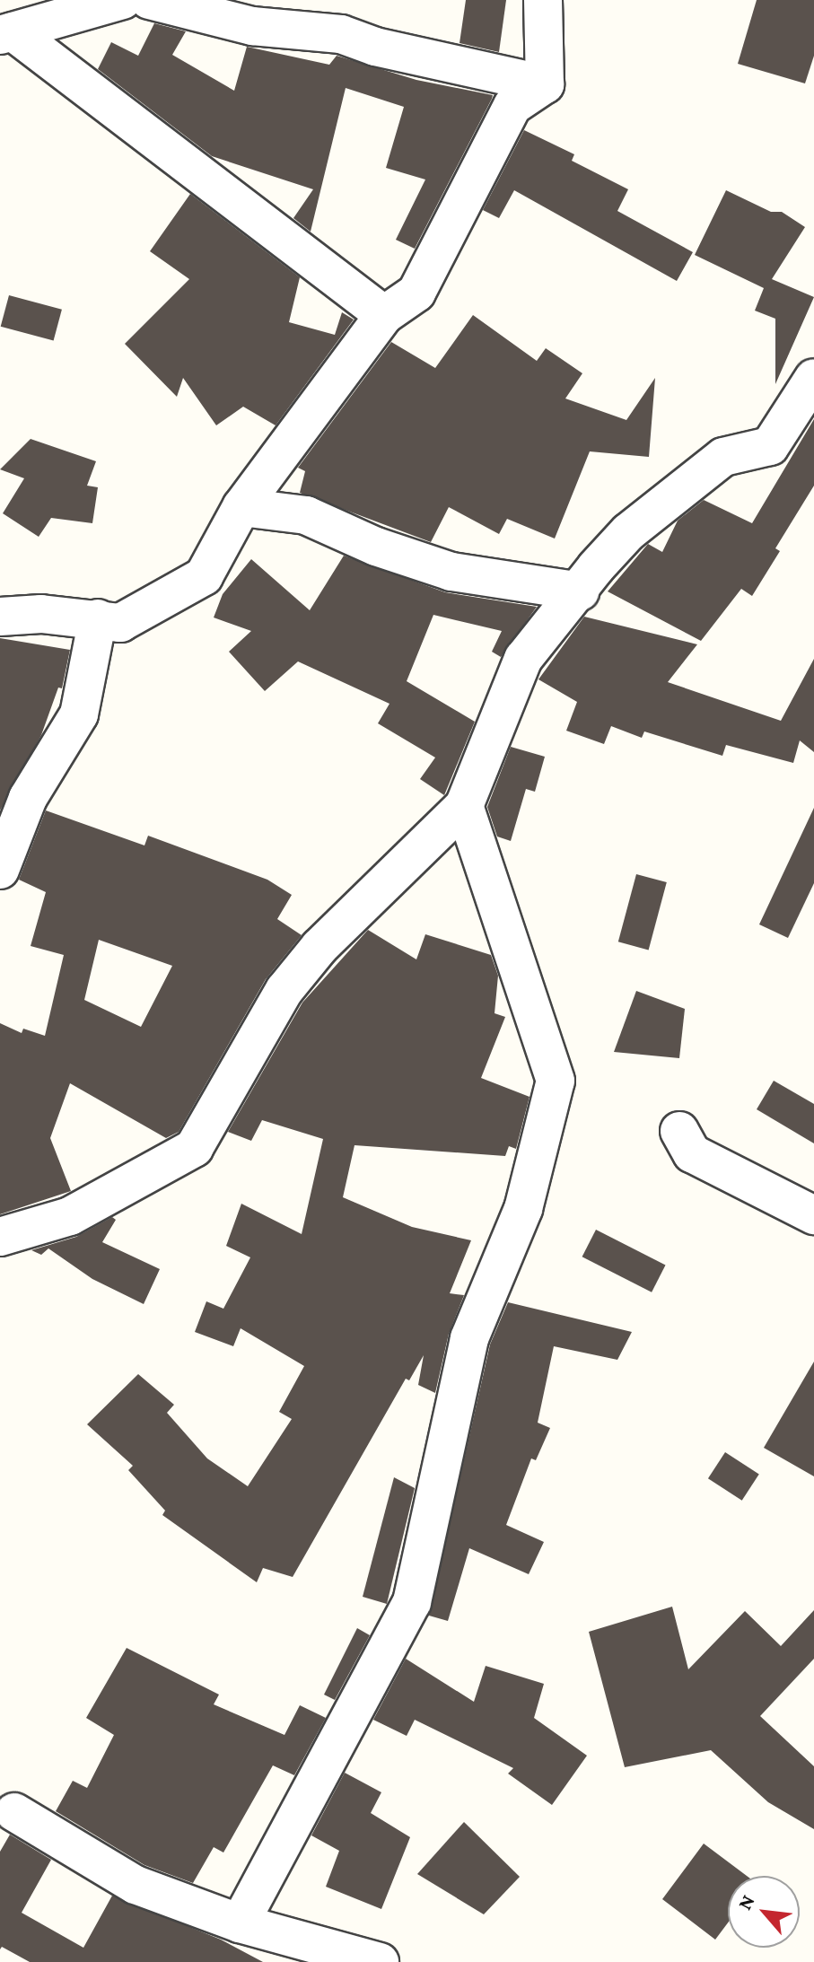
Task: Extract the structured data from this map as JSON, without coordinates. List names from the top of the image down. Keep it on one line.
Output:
{"north":"top left"}
